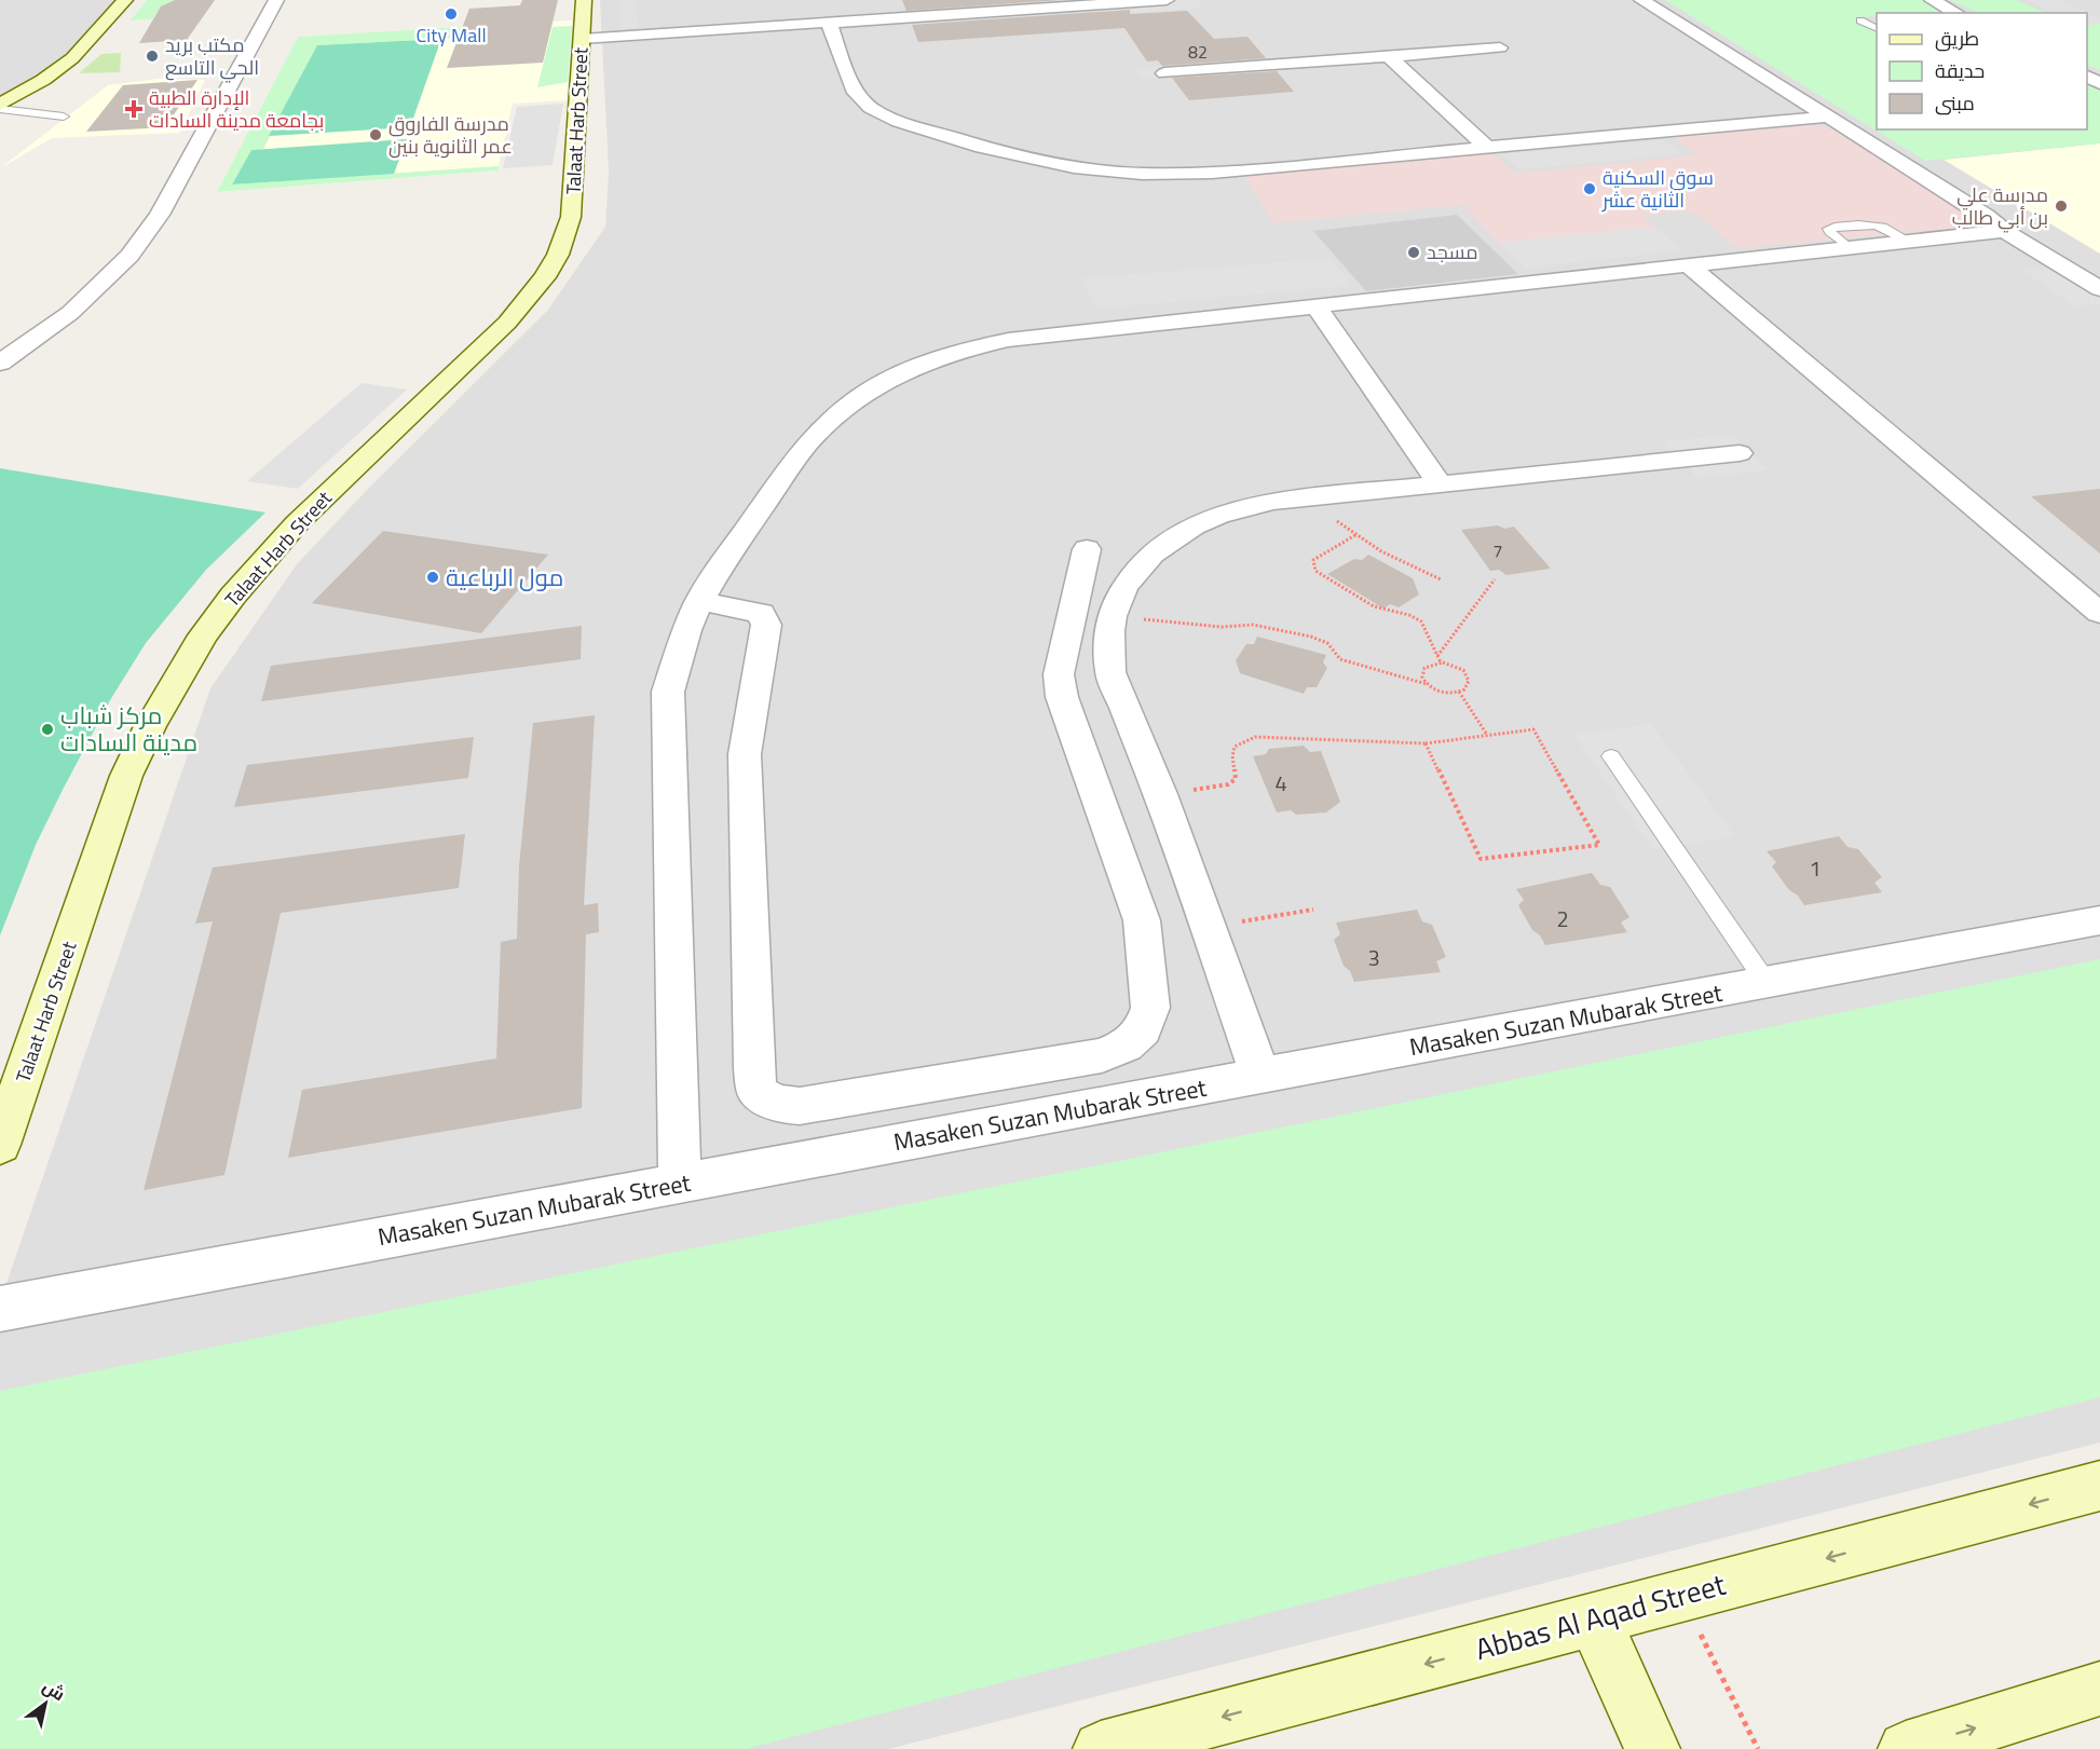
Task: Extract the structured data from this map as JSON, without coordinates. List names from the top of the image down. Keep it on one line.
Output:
{"streets":{"street":["Talaat Harb Street","Masaken Suzan Mubarak Street","Abbas Al Aqad Street"]},"one_way":["Abbas Al Aqad Street"],"places":{"other":["City Mall","مكتب بريد الحي التاسع","مدرسة الفاروق عمر الثانوية بنين","سوق السكنية الثانية عشر","مدرسة علي بن أبي طالب","مسجد","مول الرباعية","مركز شباب مدينة السادات"],"health":["الإدارة الطبية بجامعة مدينة السادات"]},"house_numbers":["82","7","4","1","2","3"],"legend":["طريق","حديقة","مبنى"],"north":"top right"}
